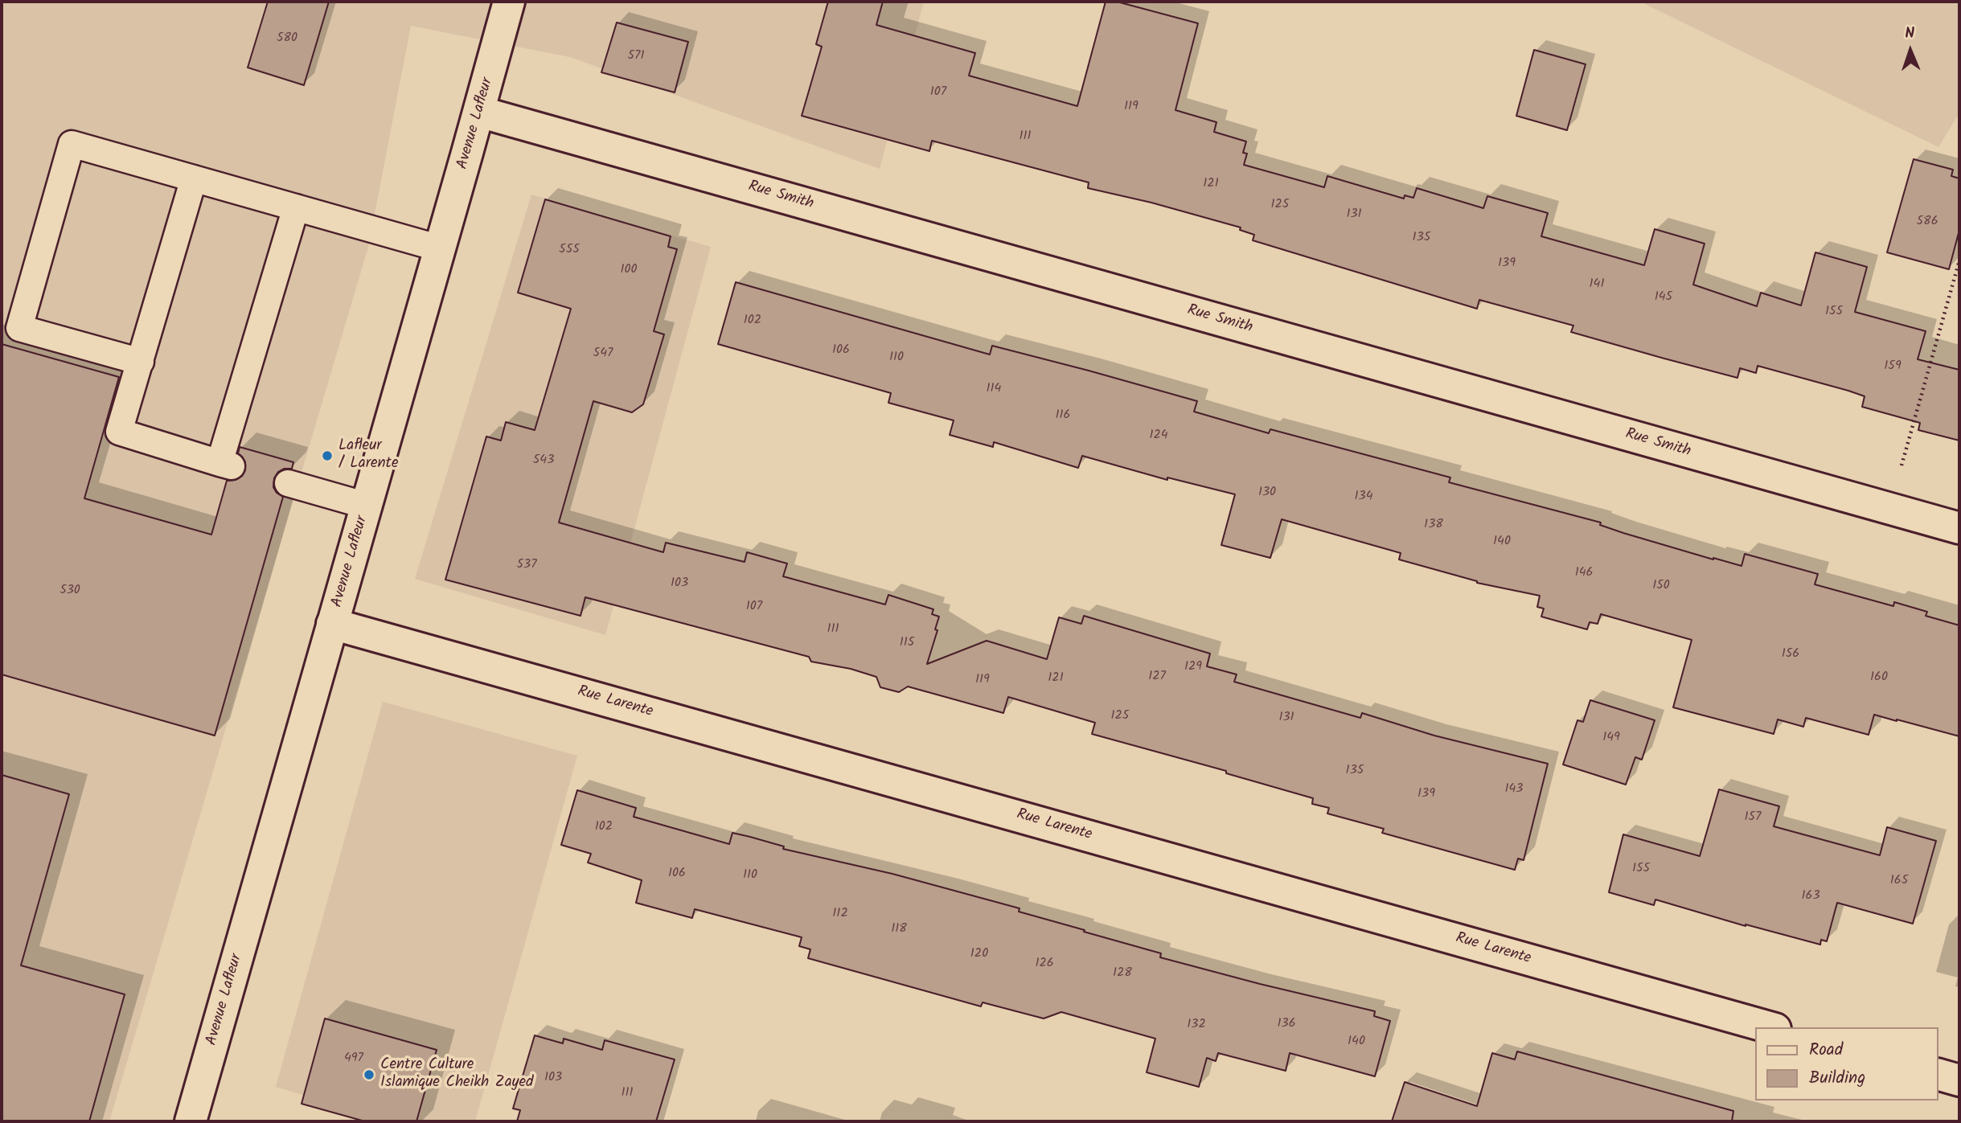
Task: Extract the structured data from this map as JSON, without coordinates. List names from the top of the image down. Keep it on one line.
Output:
{"streets":{"street":["Avenue Lafleur","Rue Smith","Rue Larente"]},"crossings":[["Avenue Lafleur","Rue Smith"],["Avenue Lafleur","Rue Larente"]],"places":["Lafleur / Larente","Centre Culture Islamique Cheikh Zayed"],"house_numbers":["580","571","107","119","111","121","125","131","586","135","555","139","100","141","145","155","102","106","547","110","159","114","116","124","543","130","134","138","140","537","146","103","150","530","107","111","115","156","129","127","160","121","119","125","131","149","135","143","139","157","102","155","106","110","165","163","112","118","120","126","128","136","132","140","497","103","111"],"legend":["Road","Building"],"north":"top"}
